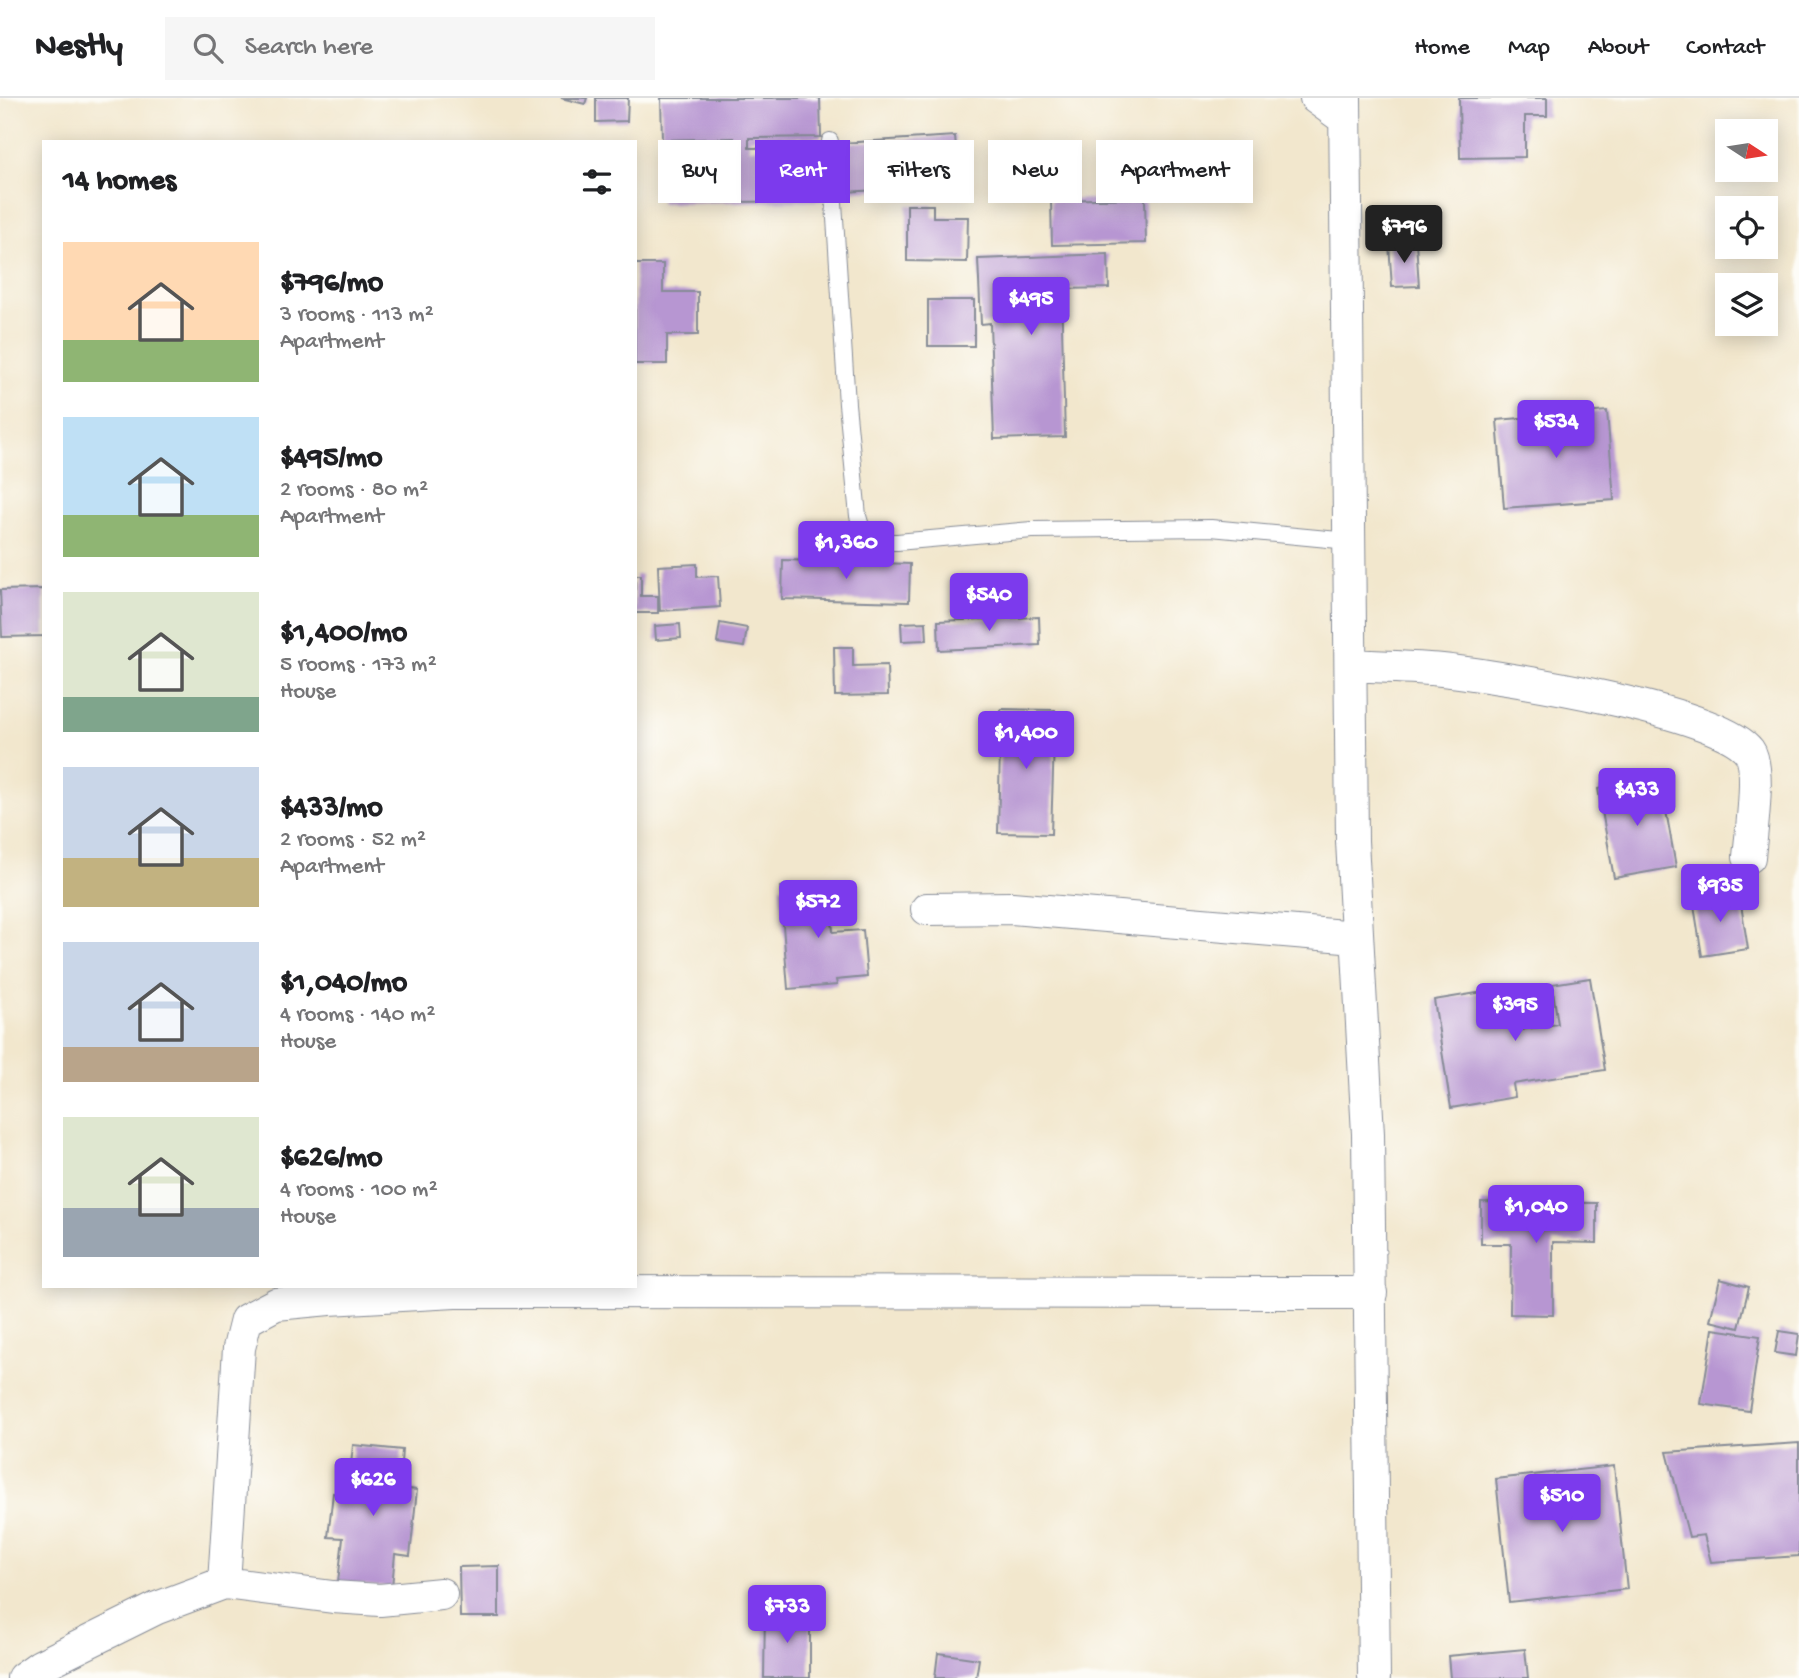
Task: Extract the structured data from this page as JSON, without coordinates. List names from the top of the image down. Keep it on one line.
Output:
{"north":"right","page":{"header":"Nestly","search":"Search here","nav":["Home","Map","About","Contact"],"chip":["Buy","Rent","Filters","New","Apartment"],"heading":"14 homes","price":["$796","$495","$534","$1,360","$540","$1,400","$433","$935","$572","$395","$1,040","$626","$510","$733"],"list":[{"name":"$796/mo","note":"3 rooms · 113 m² · Apartment"},{"name":"$495/mo","note":"2 rooms · 80 m² · Apartment"},{"name":"$1,400/mo","note":"5 rooms · 173 m² · House"},{"name":"$433/mo","note":"2 rooms · 52 m² · Apartment"},{"name":"$1,040/mo","note":"4 rooms · 140 m² · House"},{"name":"$626/mo","note":"4 rooms · 100 m² · House"}]}}
